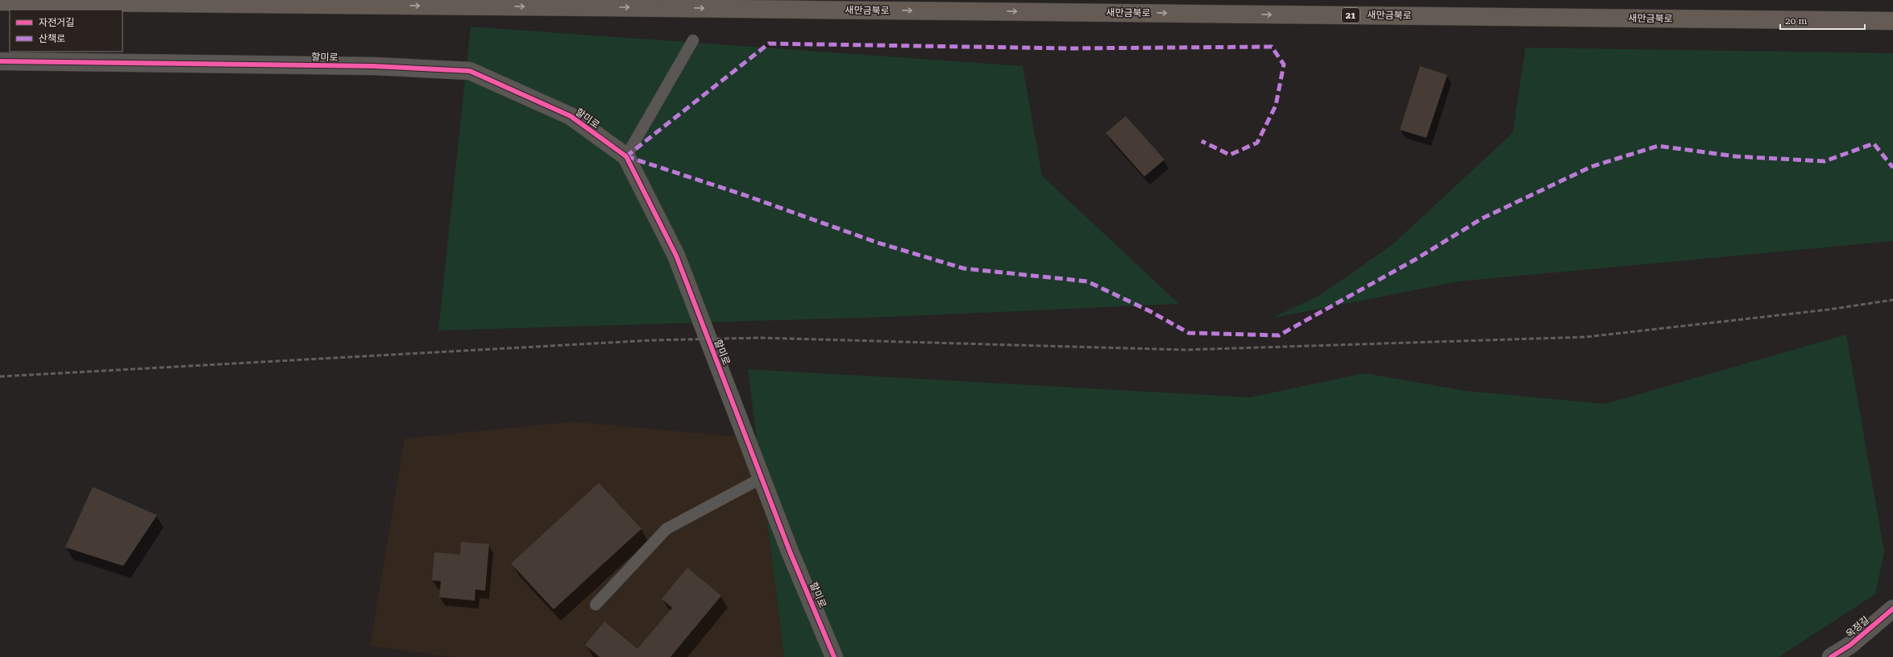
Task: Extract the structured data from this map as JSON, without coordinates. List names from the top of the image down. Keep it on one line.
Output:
{"streets":{"highway":["새만금북로","21"],"street":["할미로","옥정길"]},"one_way":["새만금북로"],"legend":["자전거길","산책로"],"scale_bar":"20 m"}
